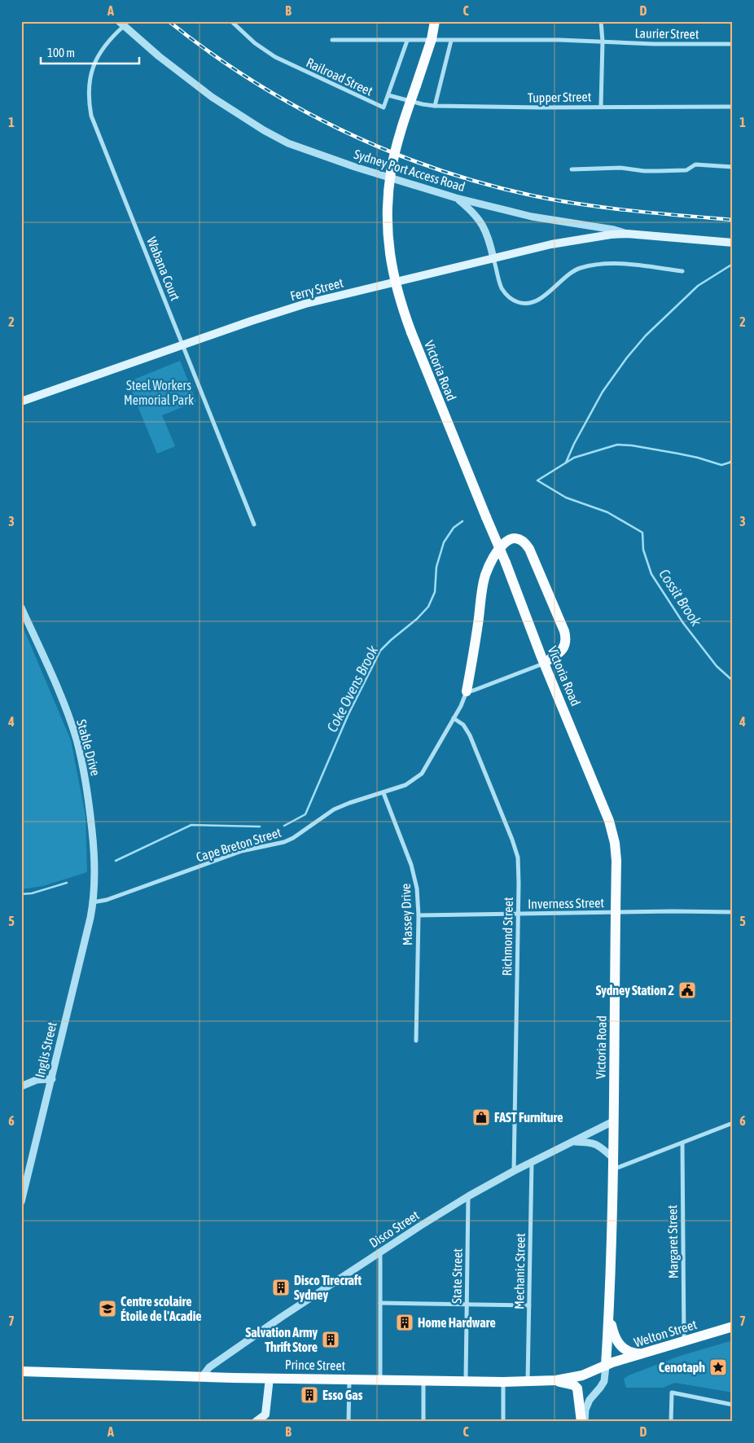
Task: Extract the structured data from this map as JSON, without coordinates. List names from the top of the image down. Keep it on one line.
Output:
{"streets":{"main road":["Sydney Port Access Road","Ferry Street","Victoria Road","Welton Street","Prince Street"],"street":["Laurier Street","Railroad Street","Tupper Street","Wabana Court","Stable Drive","Cape Breton Street","Inverness Street","Massey Drive","Richmond Street","Inglis Street","Disco Street","Margaret Street","Mechanic Street","State Street"]},"crossings":[["Laurier Street","Railroad Street"],["Laurier Street","Victoria Road"],["Railroad Street","Tupper Street"],["Sydney Port Access Road","Wabana Court"],["Sydney Port Access Road","Ferry Street"],["Wabana Court","Ferry Street"],["Victoria Road","Inverness Street"],["Victoria Road","Disco Street"],["Victoria Road","Welton Street"],["Victoria Road","Prince Street"],["Stable Drive","Cape Breton Street"],["Stable Drive","Inglis Street"],["Cape Breton Street","Massey Drive"],["Cape Breton Street","Richmond Street"],["Cape Breton Street","Inglis Street"],["Inverness Street","Massey Drive"],["Inverness Street","Richmond Street"],["Richmond Street","Disco Street"],["Disco Street","Mechanic Street"],["Disco Street","State Street"],["Disco Street","Prince Street"],["Margaret Street","Welton Street"],["Mechanic Street","Prince Street"],["State Street","Prince Street"],["Welton Street","Prince Street"]],"water":["Cossit Brook","Coke Ovens Brook"],"parks":["Steel Workers Memorial Park"],"places":{"public building":["Sydney Station 2"],"shop":["FAST Furniture"],"building":["Disco Tirecraft Sydney","Home Hardware","Salvation Army Thrift Store","Esso Gas"],"school or university":["Centre scolaire Étoile de l'Acadie"],"place":["Cenotaph"]},"scale_bar":"100 m","grid":{"columns":["A","B","C","D"],"rows":["1","2","3","4","5","6","7"]}}
